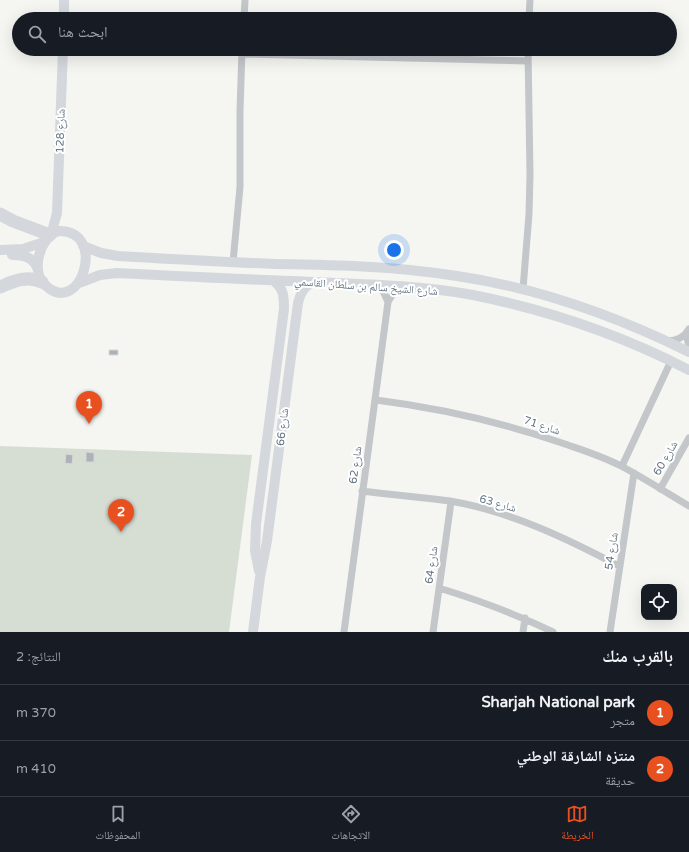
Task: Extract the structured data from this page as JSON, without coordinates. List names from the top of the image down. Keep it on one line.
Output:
{"streets":{"street":["شارع 128","شارع الشيخ سالم بن سلطان القاسمي","شارع 71","شارع 66","شارع 60","شارع 62","شارع 63","شارع 54","شارع 64"]},"crossings":[["شارع 128","شارع الشيخ سالم بن سلطان القاسمي"],["شارع الشيخ سالم بن سلطان القاسمي","شارع 66"],["شارع 71","شارع 60"],["شارع 71","شارع 62"],["شارع 71","شارع 54"],["شارع 62","شارع 63"],["شارع 63","شارع 54"],["شارع 63","شارع 64"]],"page":{"search":"ابحث هنا","pins":["1","2"],"heading":["بالقرب منك","النتائج: 2"],"list":[{"mark":"1","name":"Sharjah National park","note":"متجر","value":"370 m"},{"mark":"2","name":"منتزه الشارقة الوطني","note":"حديقة","value":"410 m"}],"nav":["الخريطة","الاتجاهات","المحفوظات"]}}
